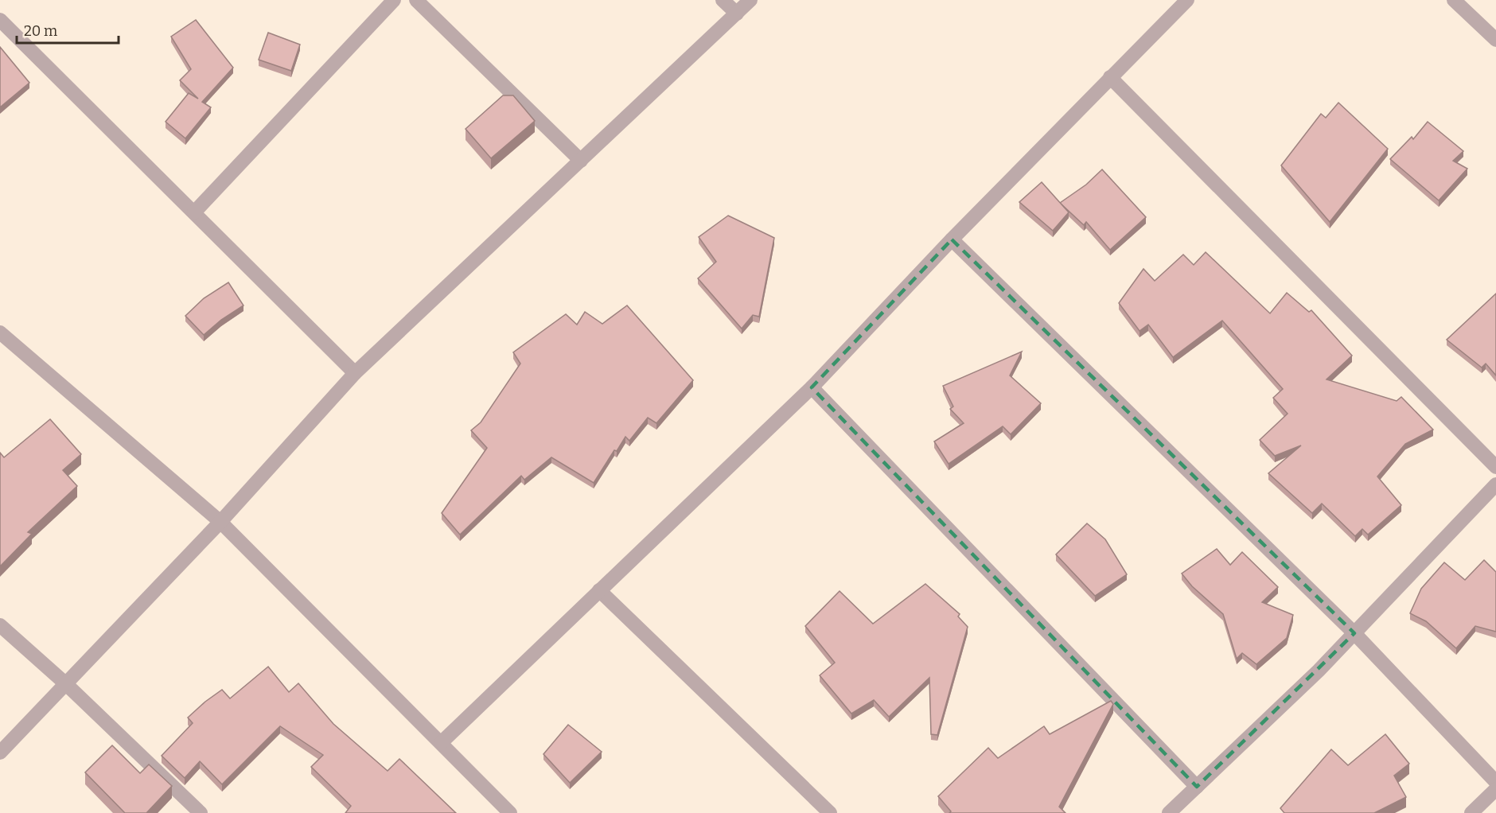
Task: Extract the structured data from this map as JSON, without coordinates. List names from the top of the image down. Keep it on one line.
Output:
{"scale_bar":"20 m"}
